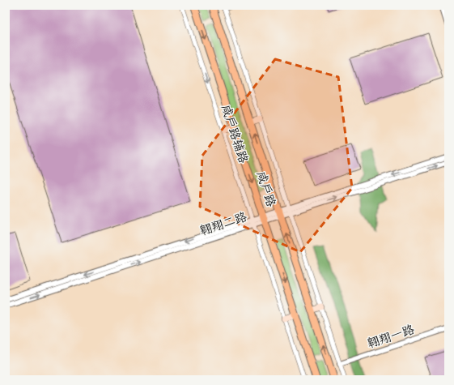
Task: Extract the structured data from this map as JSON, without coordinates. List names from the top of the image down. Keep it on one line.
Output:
{"streets":{"main road":["咸户路"],"street":["咸户路辅路","翱翔二路","翱翔一路"]},"crossings":[["咸户路辅路","翱翔二路"],["咸户路","翱翔二路"]]}
